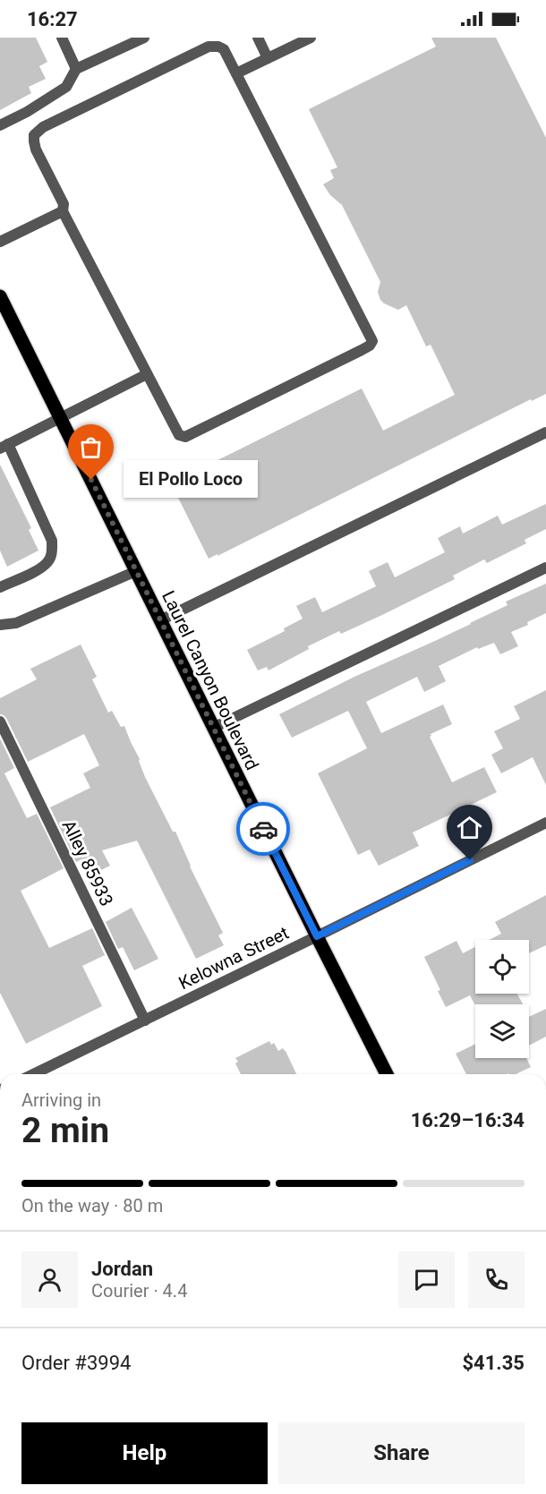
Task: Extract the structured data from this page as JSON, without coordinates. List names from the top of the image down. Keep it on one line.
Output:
{"streets":{"main road":["Laurel Canyon Boulevard"],"street":["Alley 85933","Kelowna Street"]},"crossings":[["Laurel Canyon Boulevard","Kelowna Street"],["Alley 85933","Kelowna Street"]],"places":["El Pollo Loco"],"page":{"status":"16:27","bubble":"El Pollo Loco","heading":["2 min","Arriving in","16:29–16:34"],"panel":["Jordan","Courier · 4.4","Order #3994","$41.35"],"bar":"On the way · 80 m","buttons":["Help","Share"]}}
